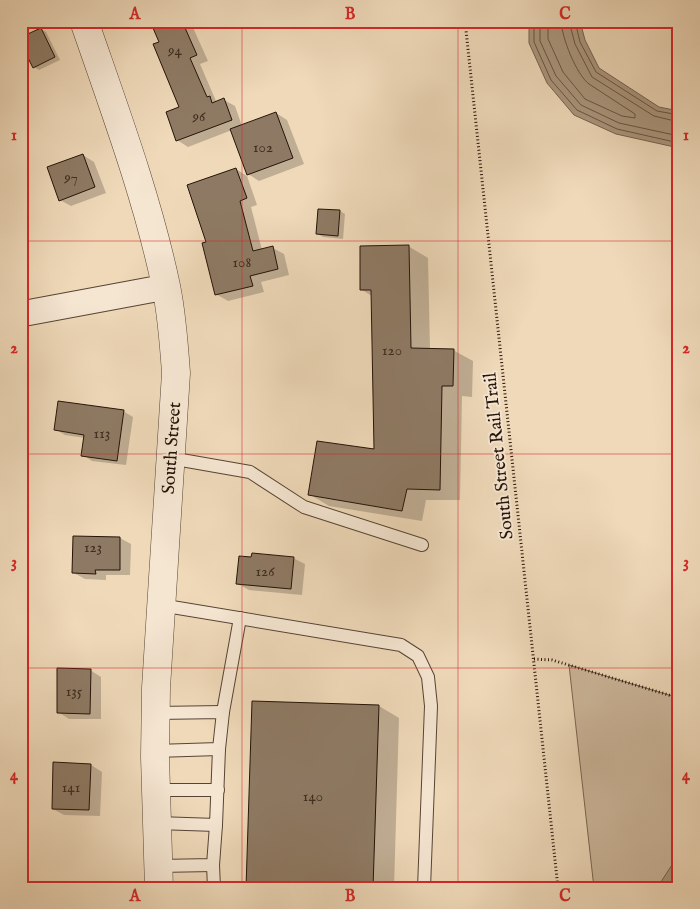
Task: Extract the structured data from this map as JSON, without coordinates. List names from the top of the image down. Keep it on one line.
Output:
{"streets":{"street":["South Street"],"path":["South Street Rail Trail"]},"house_numbers":["94","96","102","97","108","120","113","123","126","135","141","140"],"grid":{"columns":["A","B","C"],"rows":["1","2","3","4"]}}
